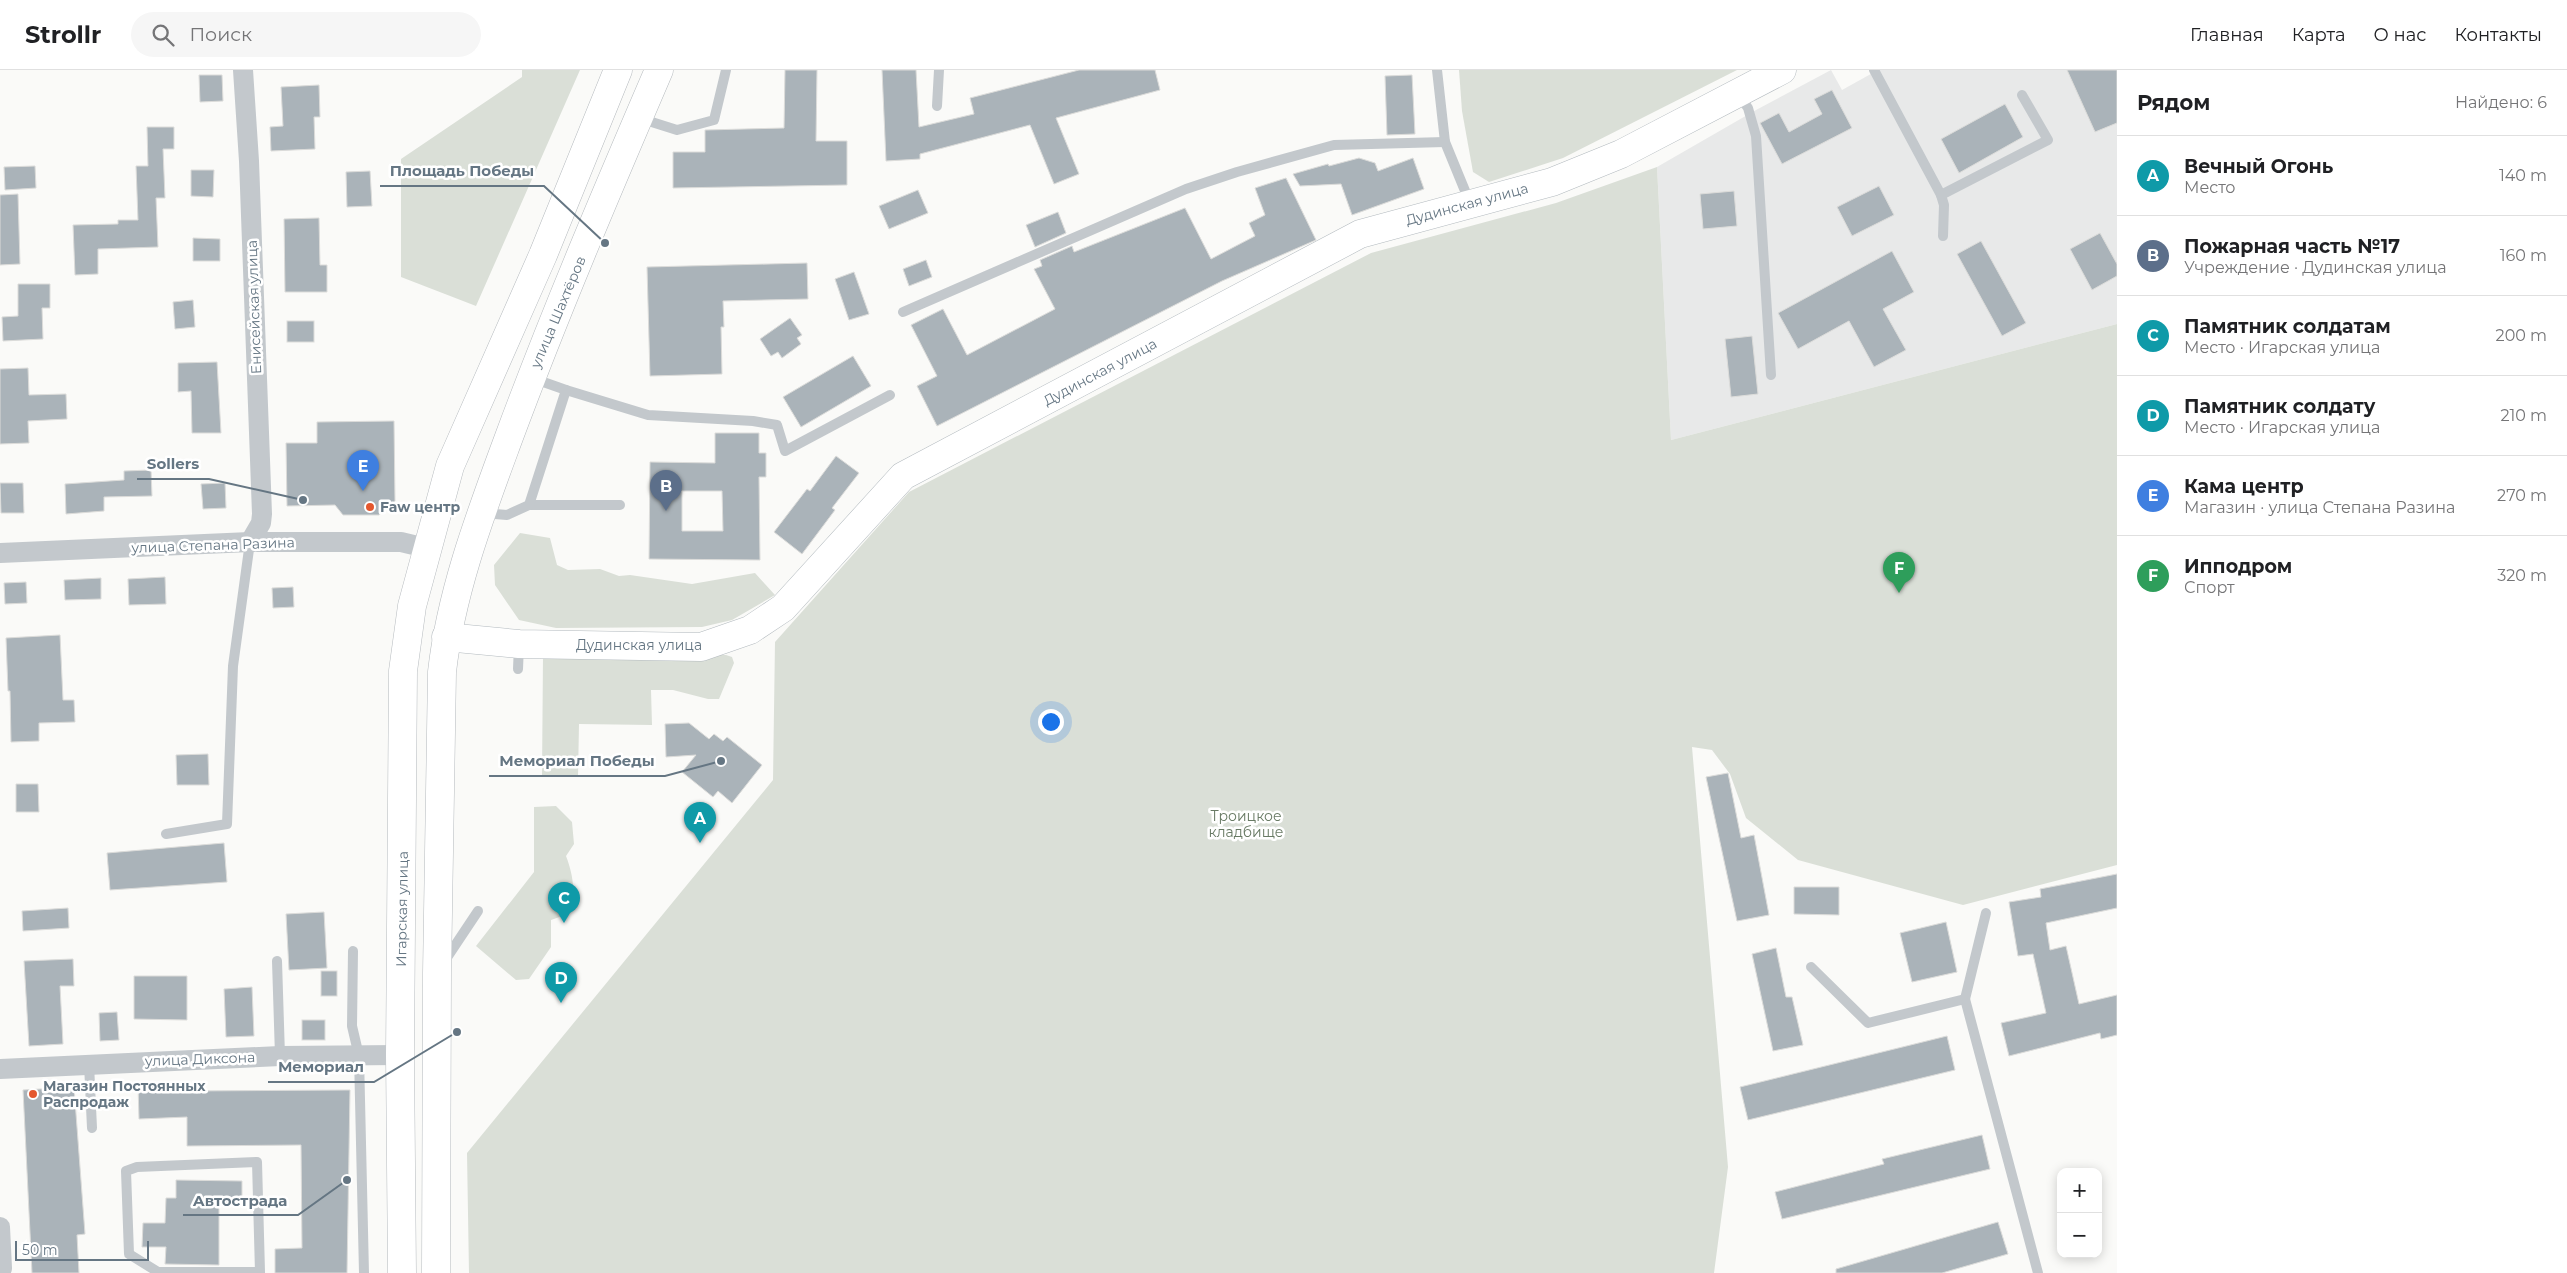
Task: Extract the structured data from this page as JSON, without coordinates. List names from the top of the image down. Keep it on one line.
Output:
{"streets":{"main road":["Дудинская улица","улица Шахтёров","Игарская улица"],"street":["Енисейская улица","улица Степана Разина","улица Диксона"]},"crossings":[["Дудинская улица","улица Шахтёров"],["Енисейская улица","улица Степана Разина"],["улица Степана Разина","Игарская улица"],["Игарская улица","улица Диксона"]],"parks":["Троицкое кладбище"],"places":["Площадь Победы","Sollers","Faw центр","Мемориал Победы","Мемориал","Магазин Постоянных Распродаж","Автострада"],"scale_bar":"50 m","page":{"header":"Strollr","search":"Поиск","nav":["Главная","Карта","О нас","Контакты"],"heading":["Рядом","Найдено: 6"],"list":[{"mark":"A","name":"Вечный Огонь","note":"Место","value":"140 m"},{"mark":"B","name":"Пожарная часть №17","note":"Учреждение · Дудинская улица","value":"160 m"},{"mark":"C","name":"Памятник солдатам","note":"Место · Игарская улица","value":"200 m"},{"mark":"D","name":"Памятник солдату","note":"Место · Игарская улица","value":"210 m"},{"mark":"E","name":"Кама центр","note":"Магазин · улица Степана Разина","value":"270 m"},{"mark":"F","name":"Ипподром","note":"Спорт","value":"320 m"}],"pins":["E","B","F","A","C","D"],"map_buttons":["+","−"],"scale":"50 m"}}
